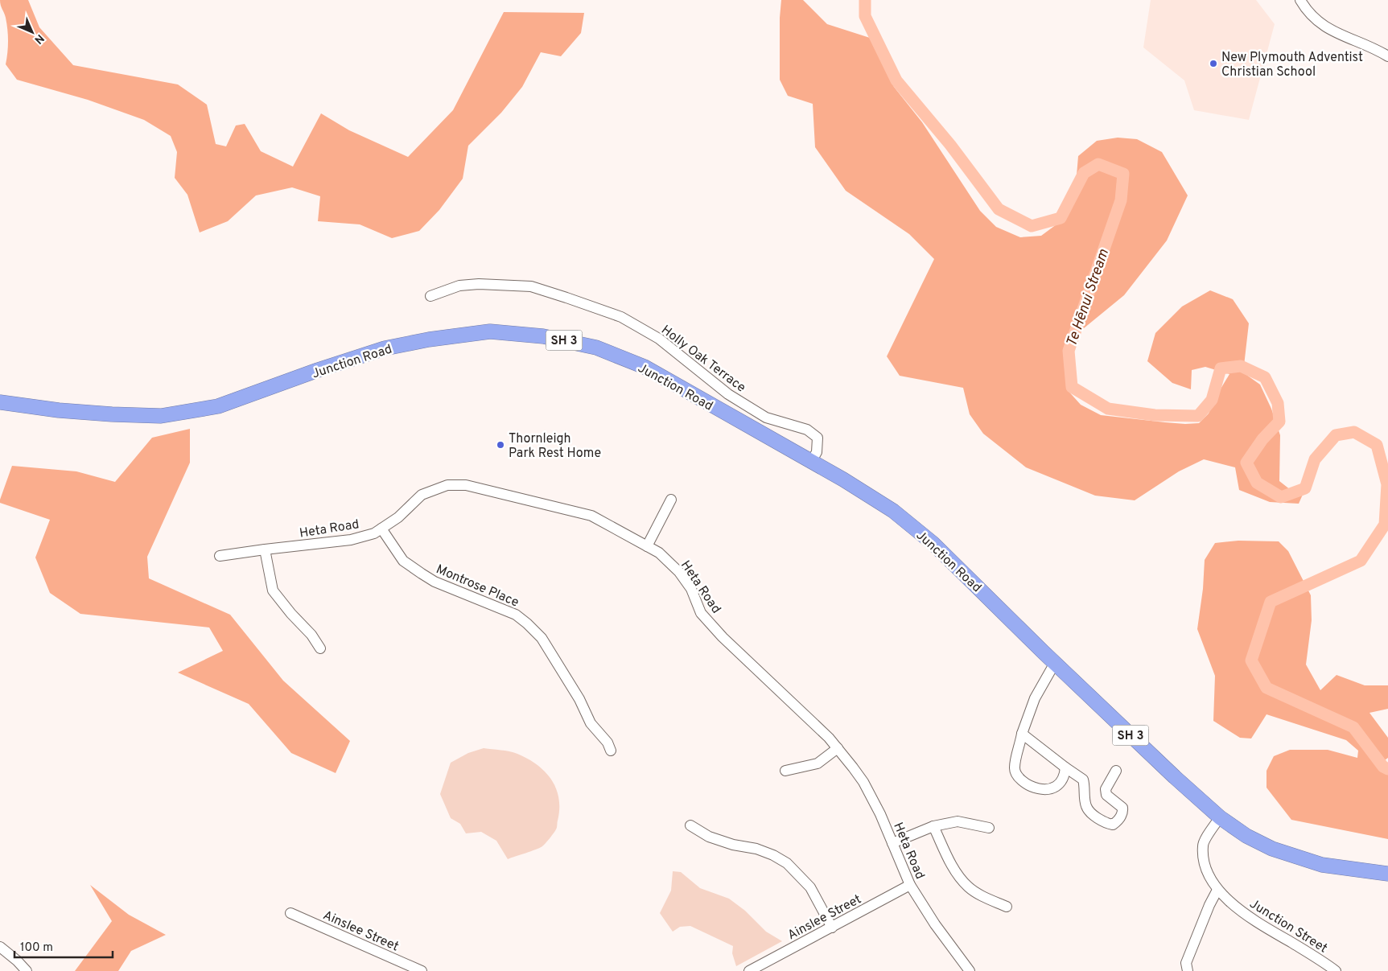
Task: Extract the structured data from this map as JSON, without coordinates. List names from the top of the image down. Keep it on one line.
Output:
{"streets":{"highway":["SH 3","Junction Road"],"street":["Holly Oak Terrace","Heta Road","Montrose Place","Ainslee Street","Junction Street"]},"crossings":[["SH 3","Junction Road"],["SH 3","Junction Street"],["Holly Oak Terrace","Junction Road"],["Junction Road","Junction Street"],["Heta Road","Montrose Place"],["Heta Road","Ainslee Street"]],"water":["Te Hēnui Stream"],"places":["New Plymouth Adventist Christian School","Thornleigh Park Rest Home"],"scale_bar":"100 m","north":"bottom right"}
